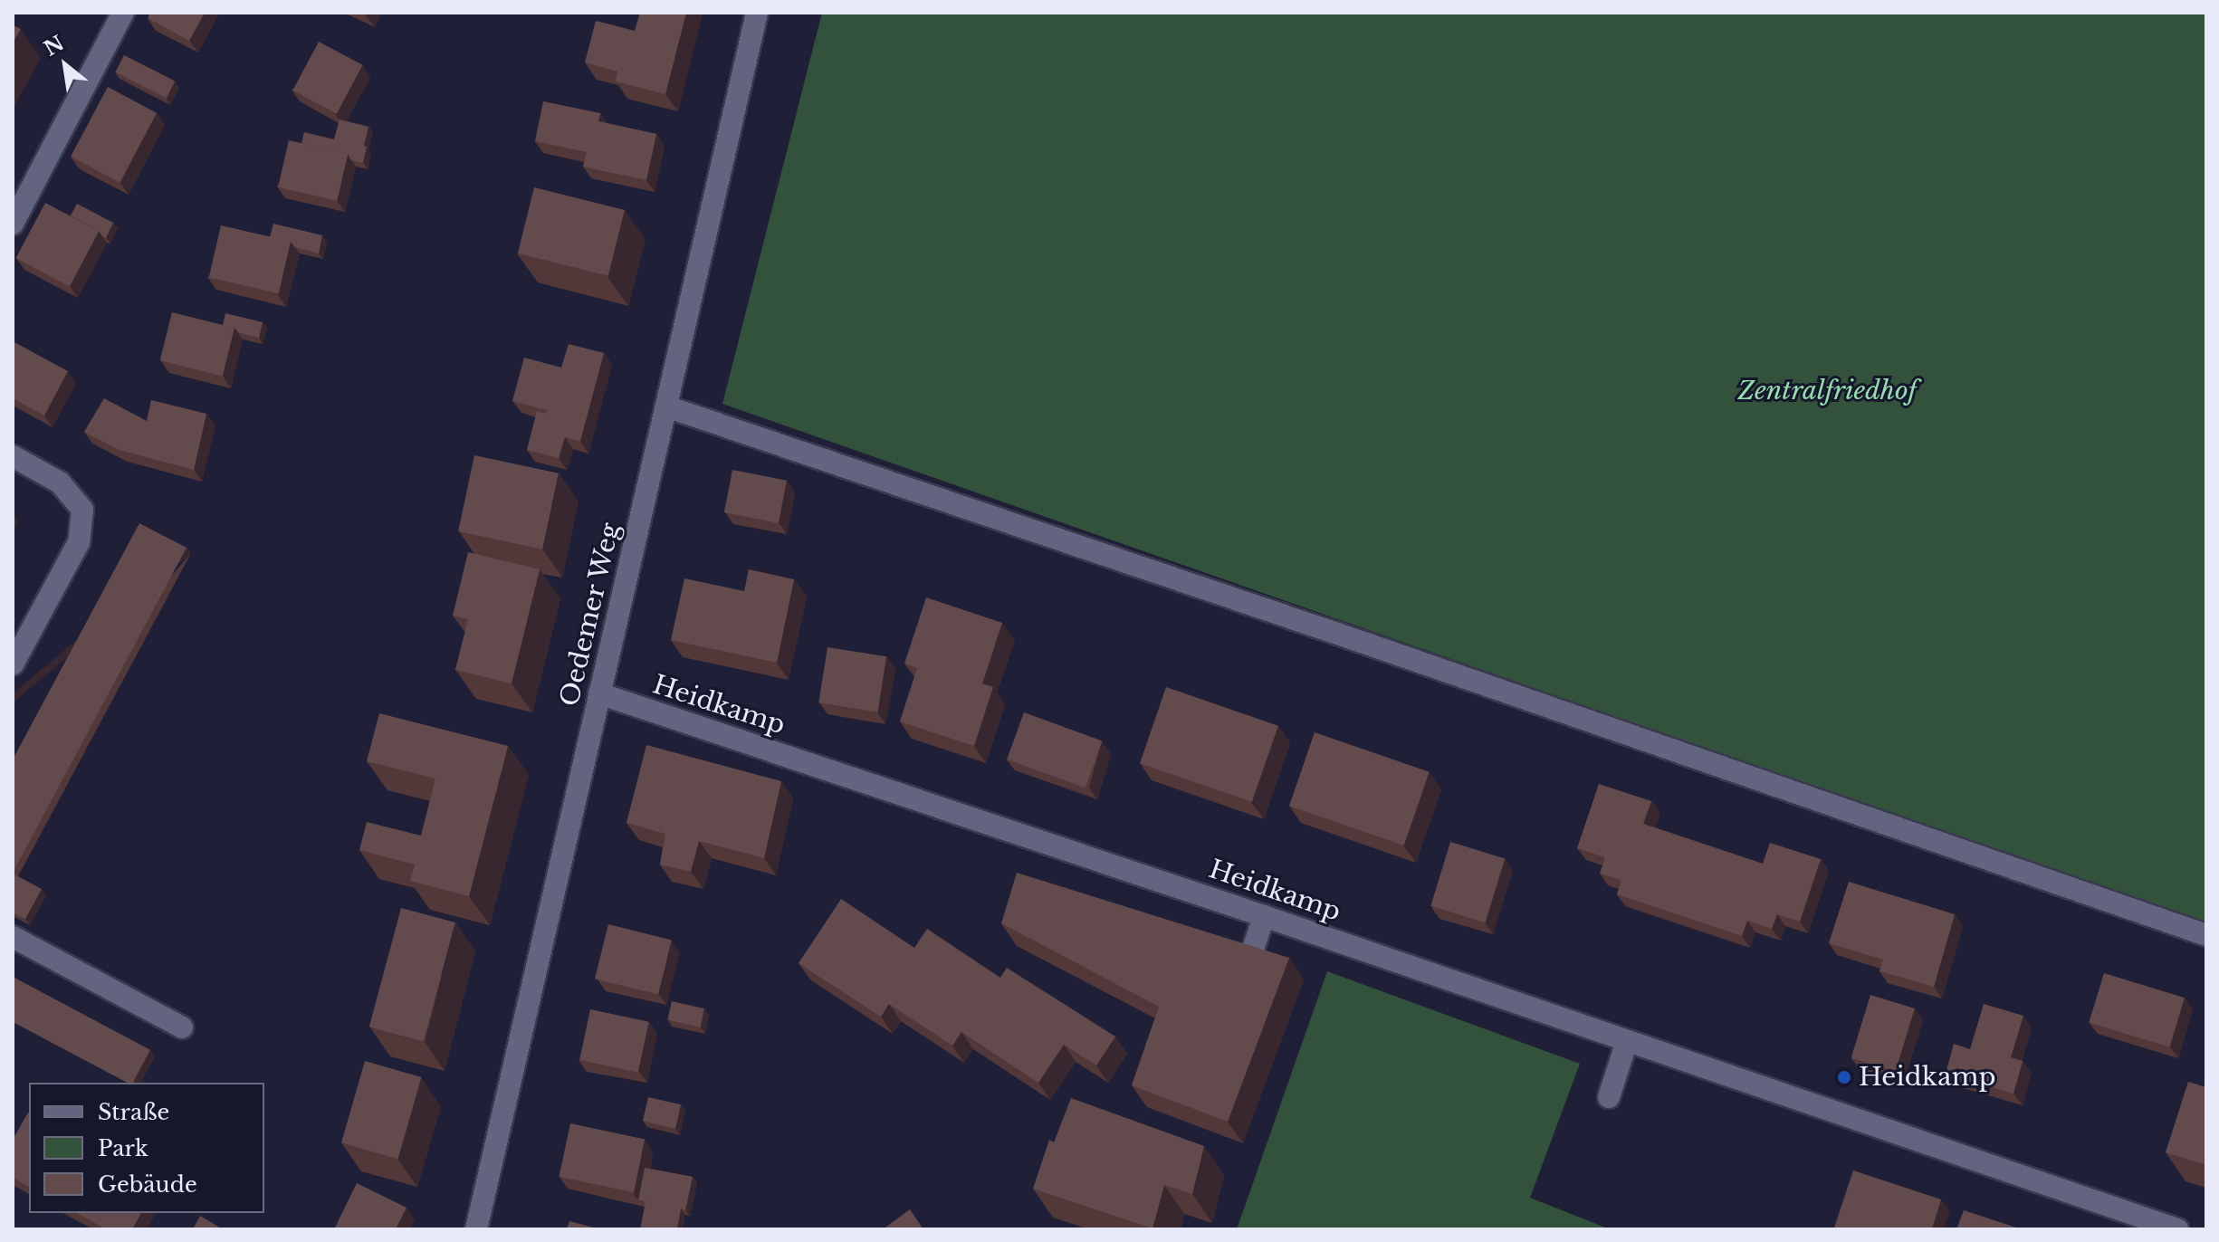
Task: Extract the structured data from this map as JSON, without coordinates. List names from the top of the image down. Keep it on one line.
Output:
{"streets":{"street":["Oedemer Weg","Heidkamp"]},"crossings":[["Oedemer Weg","Heidkamp"]],"parks":["Zentralfriedhof"],"places":["Heidkamp"],"legend":["Straße","Park","Gebäude"],"north":"top left"}
